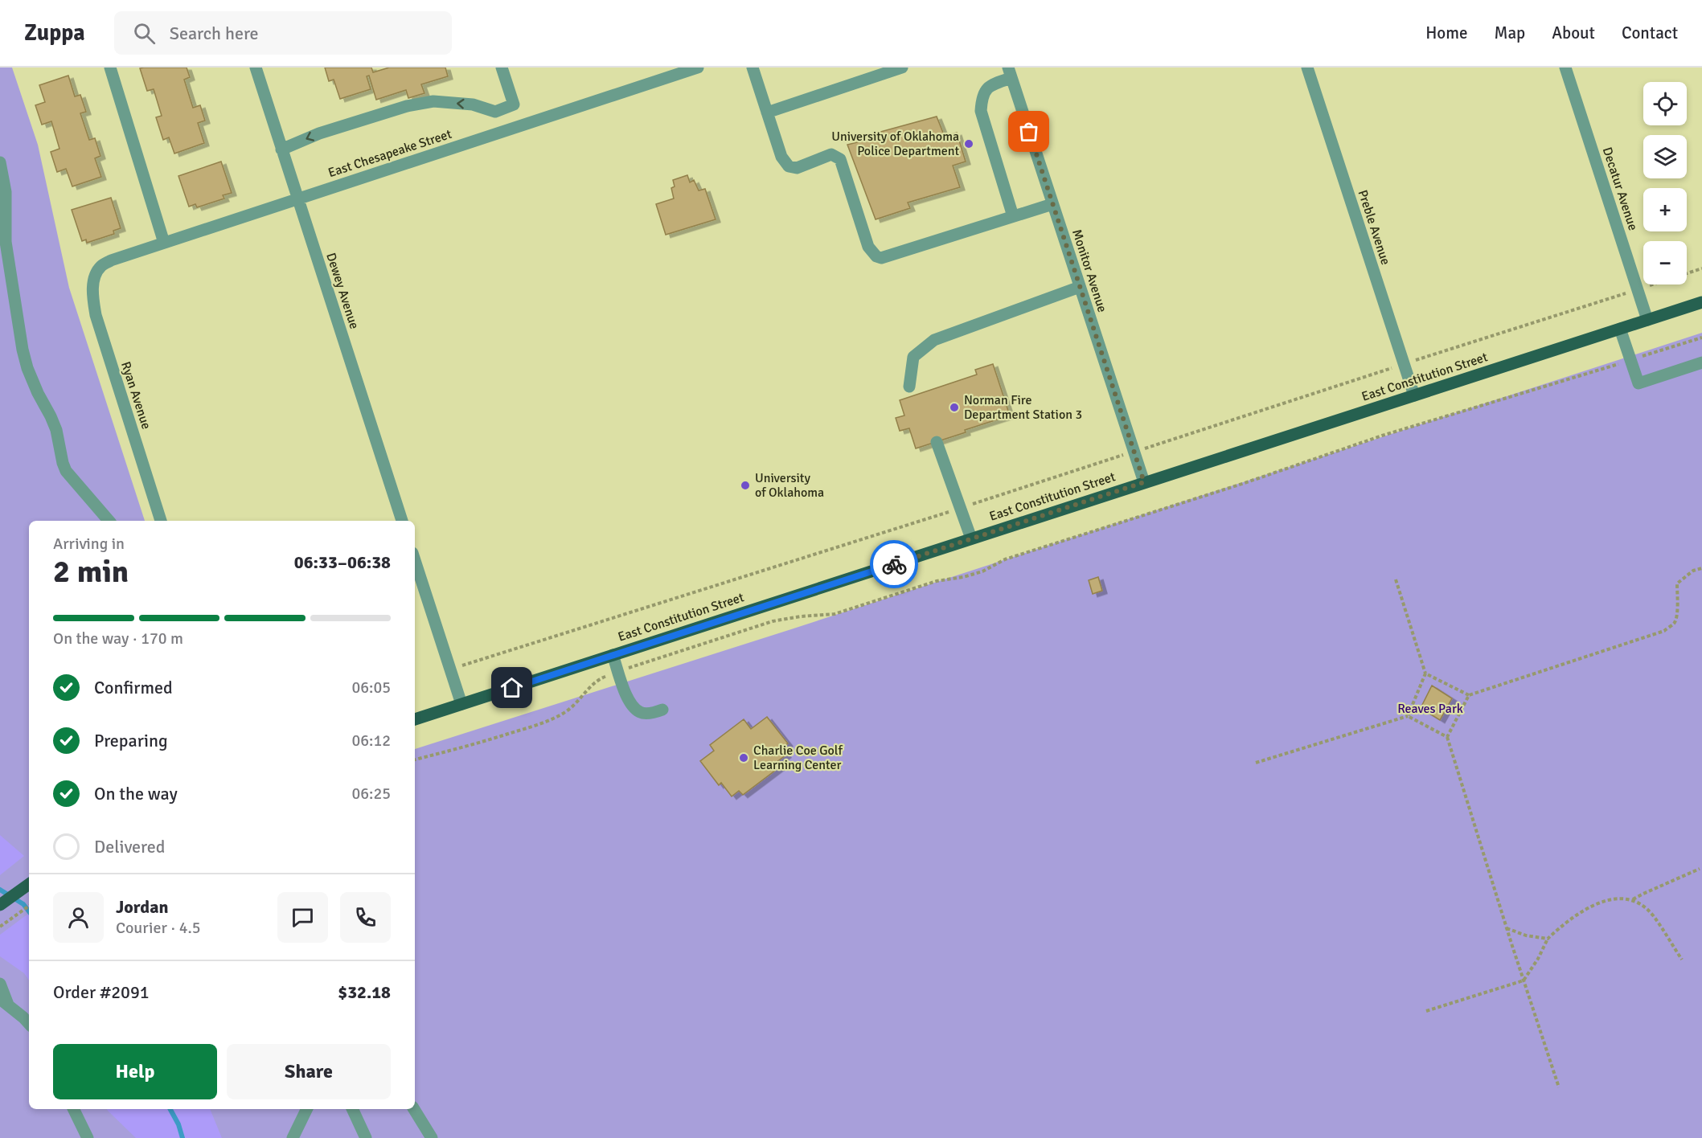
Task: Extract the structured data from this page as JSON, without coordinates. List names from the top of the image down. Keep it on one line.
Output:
{"streets":{"main road":["East Constitution Street"],"street":["East Chesapeake Street","Decatur Avenue","Preble Avenue","Monitor Avenue","Dewey Avenue","Ryan Avenue"]},"crossings":[["East Chesapeake Street","Dewey Avenue"],["East Chesapeake Street","Ryan Avenue"],["Decatur Avenue","East Constitution Street"],["Preble Avenue","East Constitution Street"],["Monitor Avenue","East Constitution Street"]],"parks":["Reaves Park"],"places":["University of Oklahoma Police Department","Norman Fire Department Station 3","University of Oklahoma","Charlie Coe Golf Learning Center"],"page":{"header":"Zuppa","search":"Search here","nav":["Home","Map","About","Contact"],"map_buttons":["+","−"],"heading":["2 min","Arriving in","06:33–06:38"],"panel":["Jordan","Courier · 4.5","Order #2091","$32.18"],"bar":"On the way · 170 m","list":[["Confirmed","06:05"],["Preparing","06:12"],["On the way","06:25"],"Delivered"],"buttons":["Help","Share"]}}
